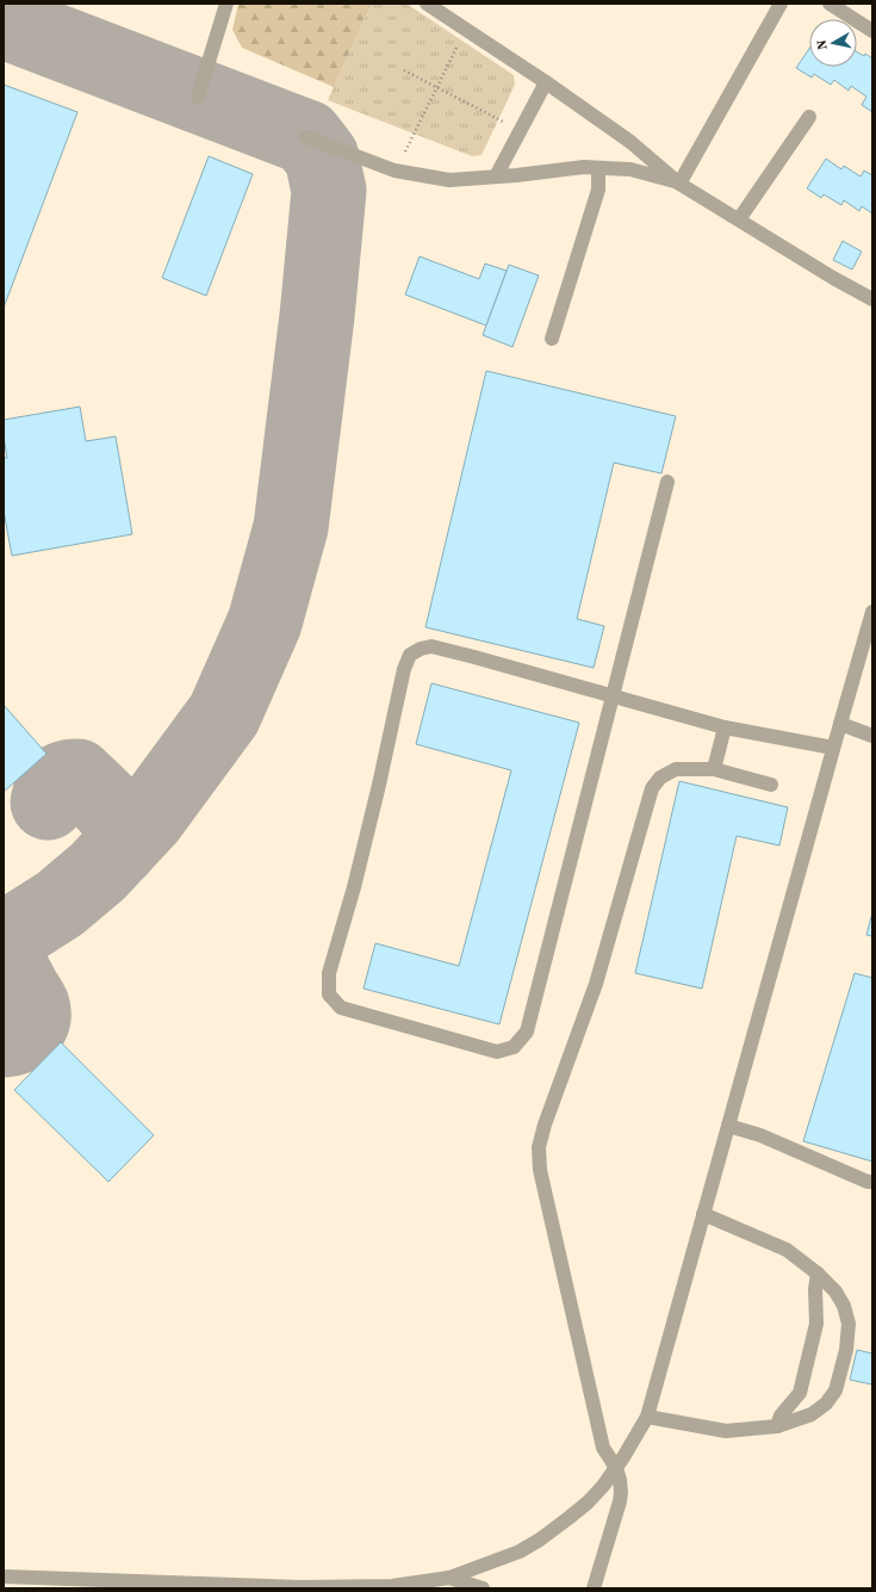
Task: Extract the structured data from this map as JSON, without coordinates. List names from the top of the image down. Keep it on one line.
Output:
{"north":"left"}
